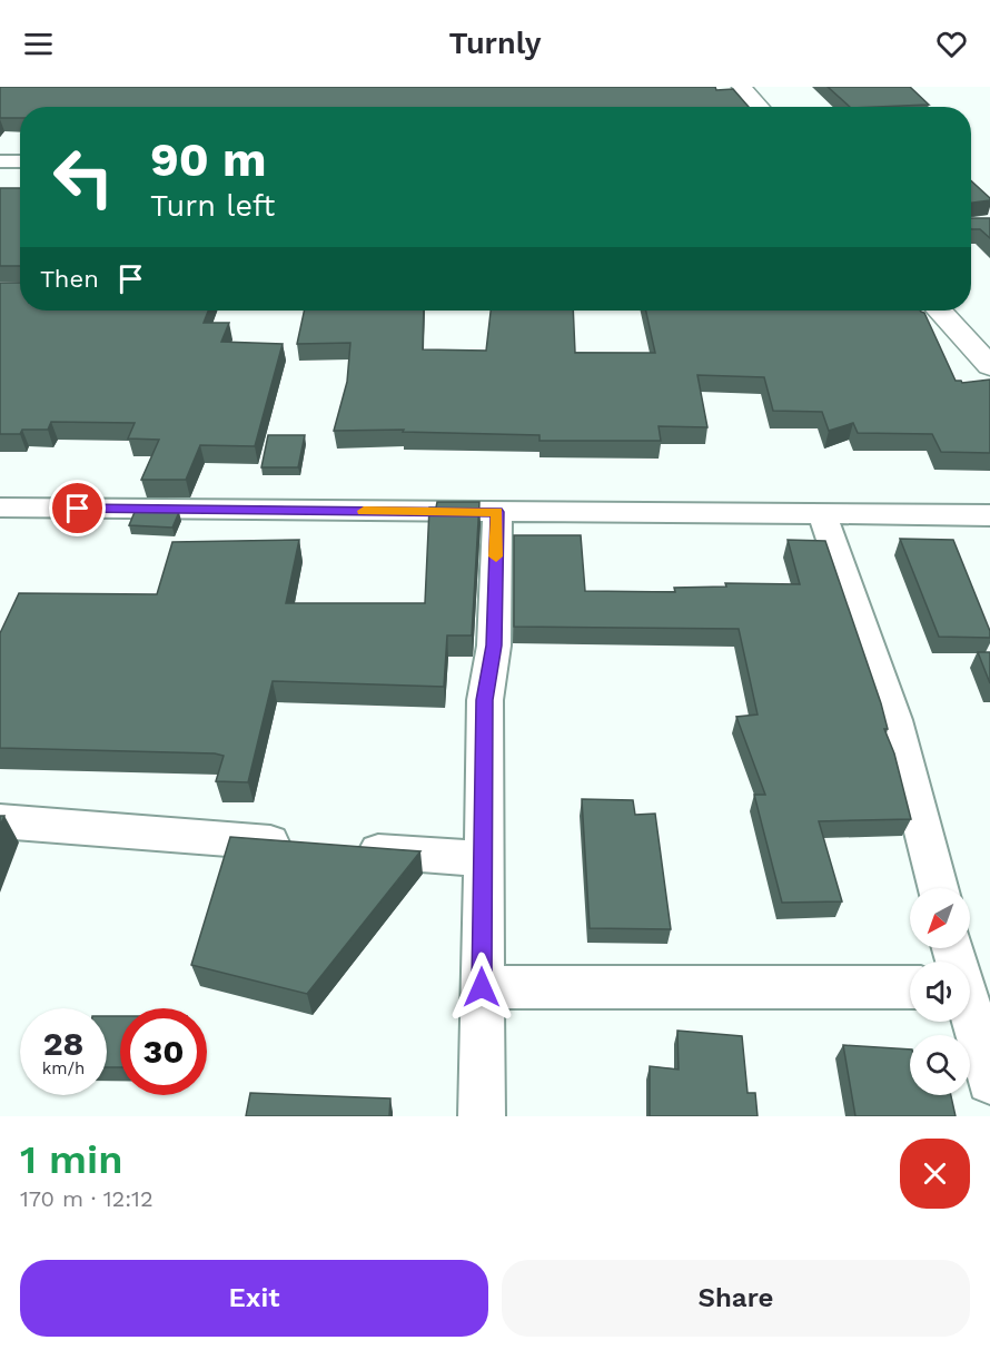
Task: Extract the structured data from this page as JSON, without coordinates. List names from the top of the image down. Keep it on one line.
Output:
{"north":"bottom left","page":{"header":"Turnly","turn":["90 m","Turn left"],"then":"Then","speed":"28 km/h","limit":"30","heading":["1 min","170 m · 12:12"],"buttons":["Exit","Share"]}}
